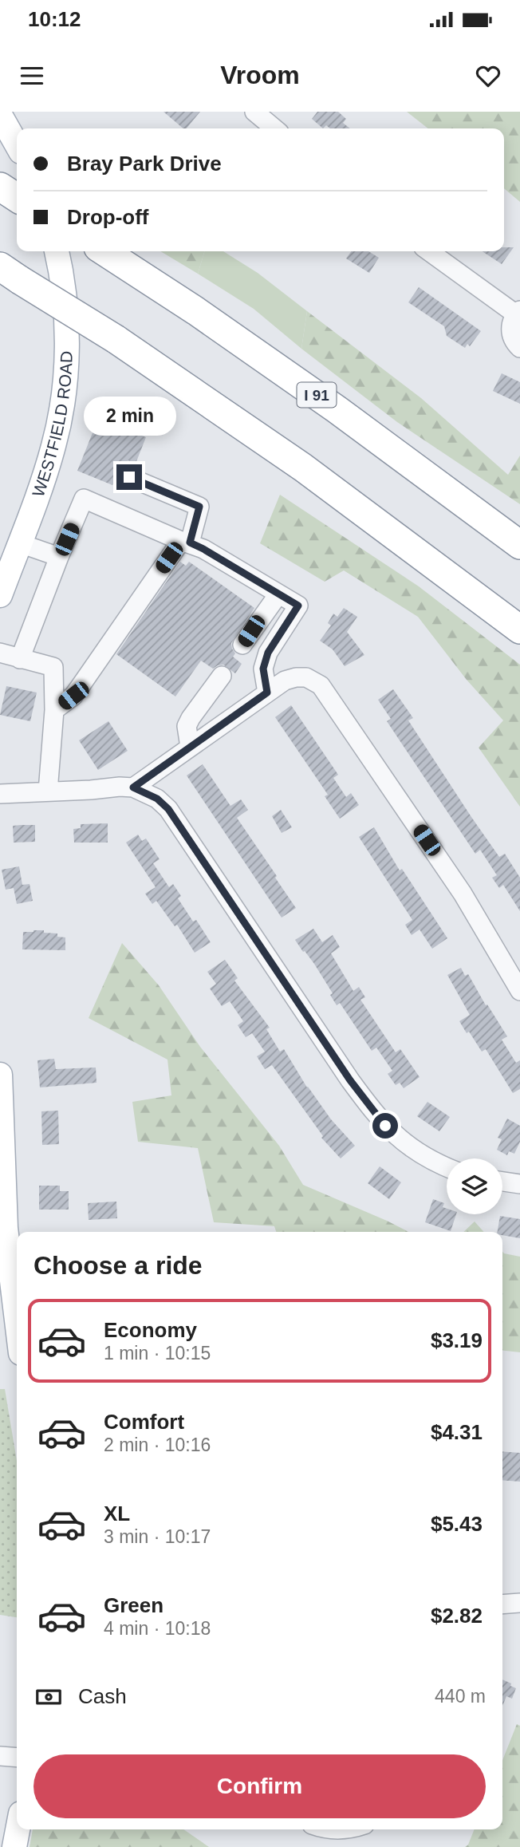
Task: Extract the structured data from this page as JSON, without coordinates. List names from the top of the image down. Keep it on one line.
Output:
{"streets":{"highway":["I 91"],"main road":["WESTFIELD ROAD"]},"page":{"status":"10:12","header":"Vroom","banner":["Bray Park Drive","Drop-off"],"bubble":"2 min","heading":"Choose a ride","list":[{"name":"Economy","note":"1 min · 10:15","value":"$3.19"},{"name":"Comfort","note":"2 min · 10:16","value":"$4.31"},{"name":"XL","note":"3 min · 10:17","value":"$5.43"},{"name":"Green","note":"4 min · 10:18","value":"$2.82"}],"pay":["Cash","440 m"],"buttons":"Confirm"}}
